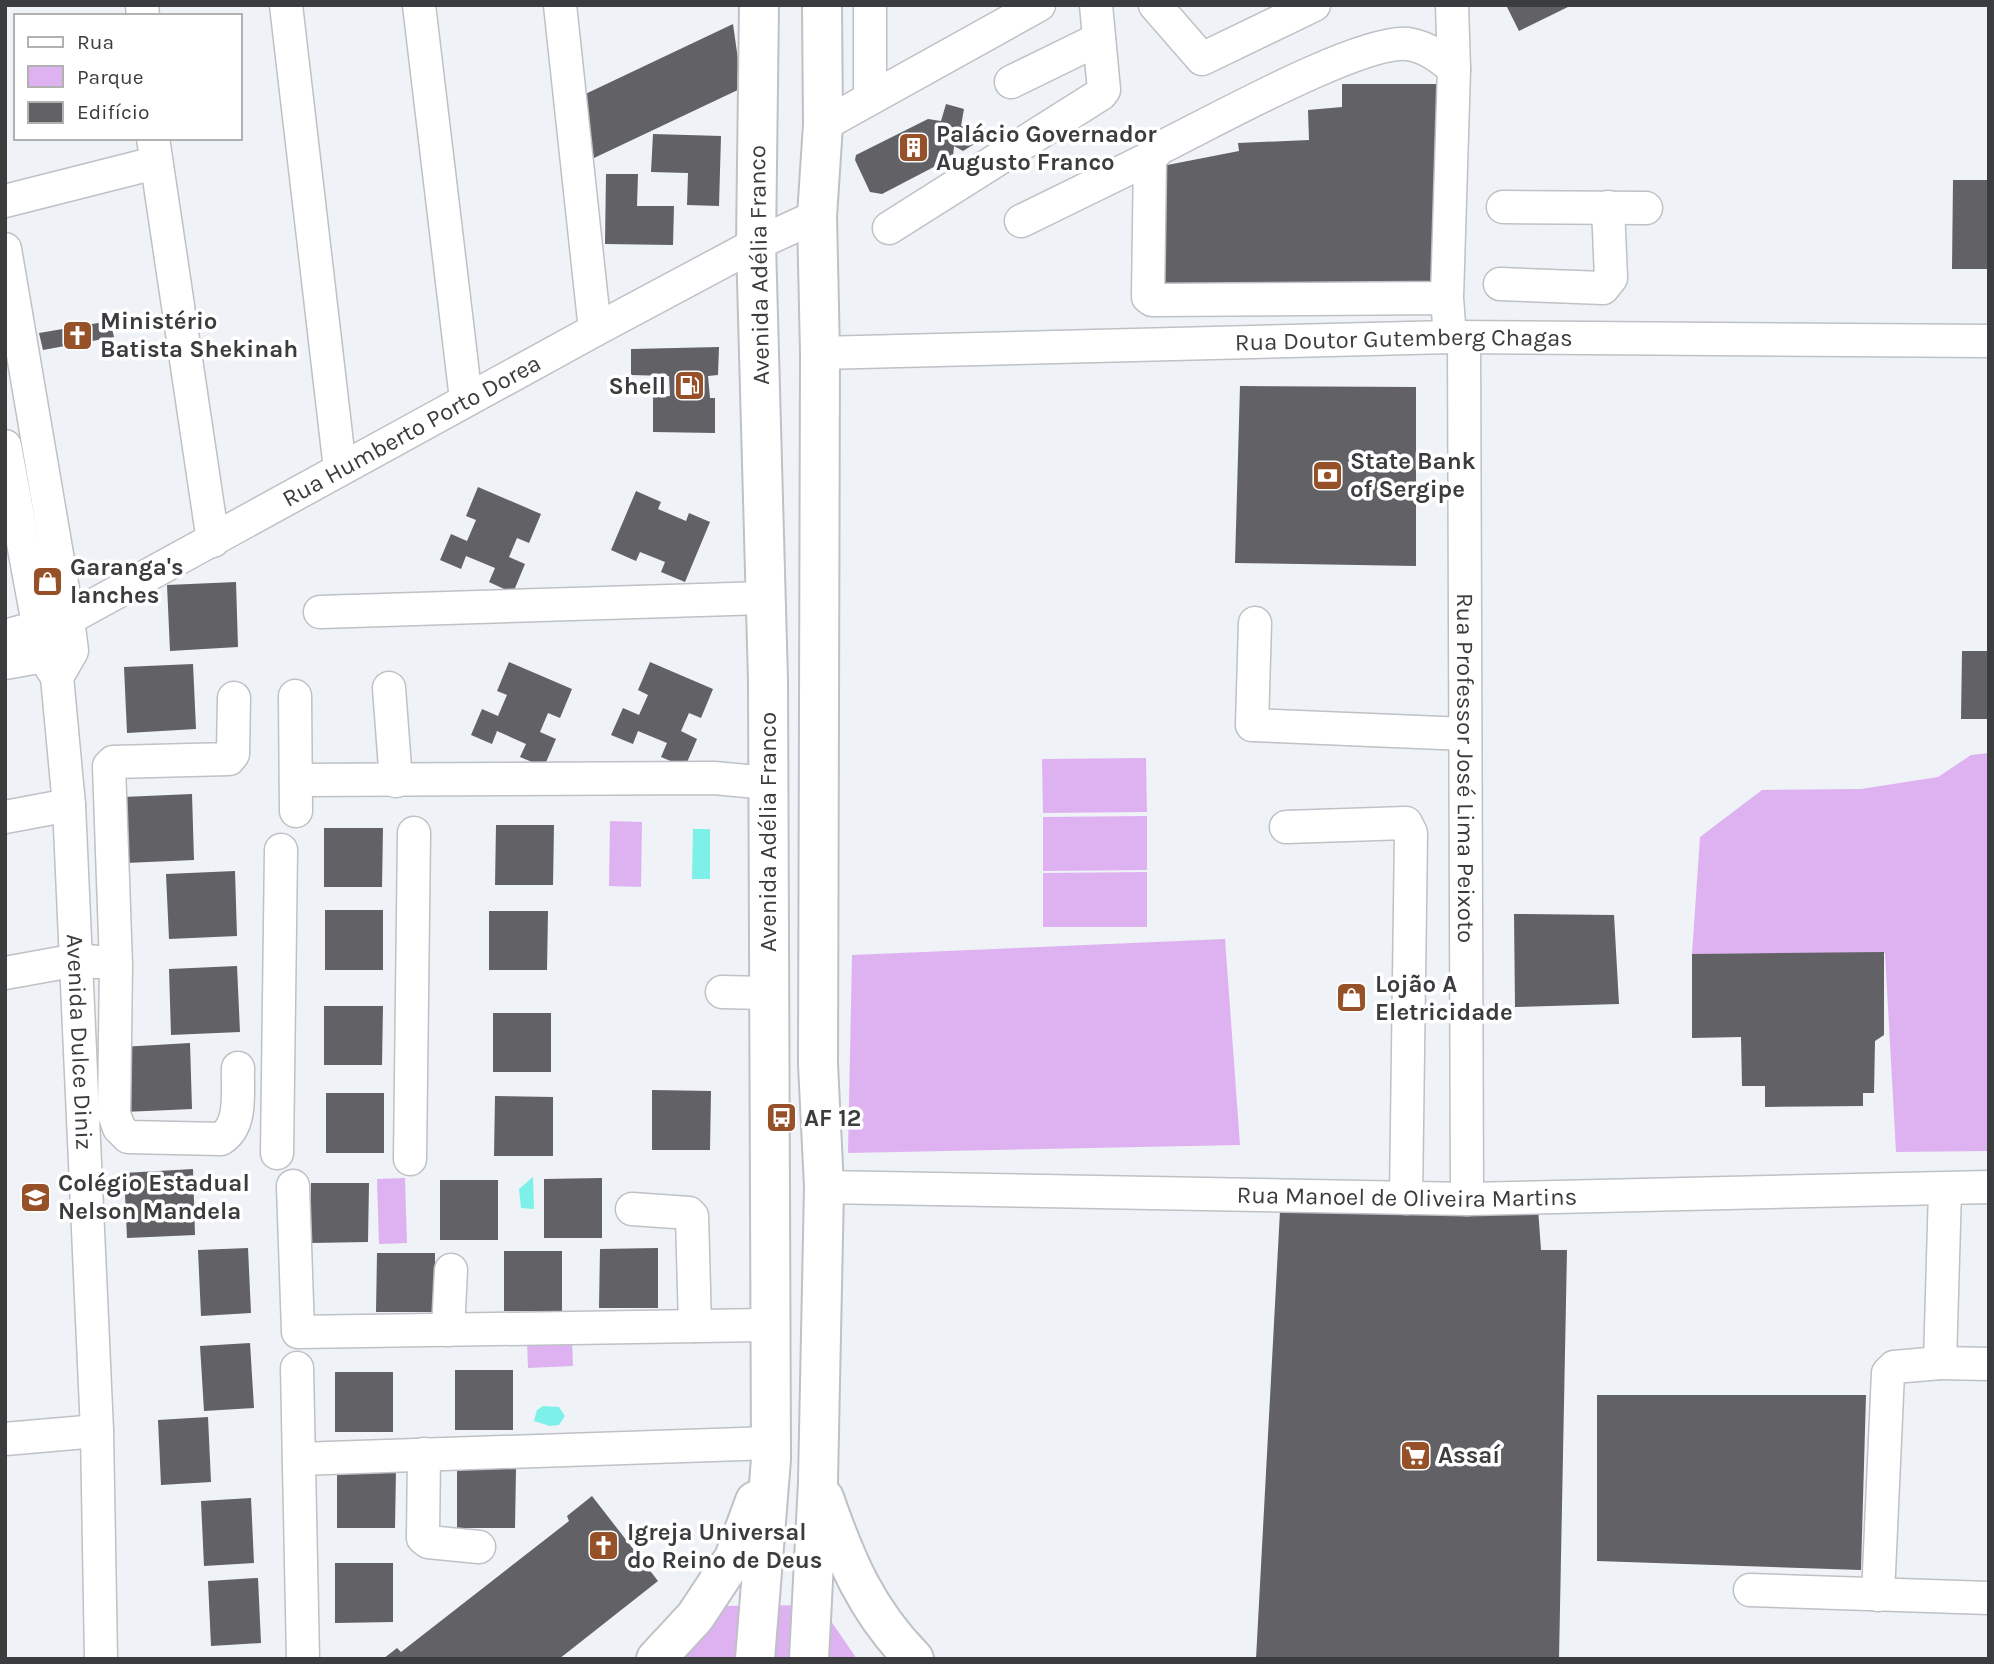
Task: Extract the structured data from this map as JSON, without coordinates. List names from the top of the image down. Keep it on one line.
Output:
{"streets":{"main road":["Avenida Adélia Franco"],"street":["Rua Doutor Gutemberg Chagas","Rua Humberto Porto Dorea","Rua Professor José Lima Peixoto","Avenida Dulce Diniz","Rua Manoel de Oliveira Martins"]},"crossings":[["Avenida Adélia Franco","Rua Doutor Gutemberg Chagas"],["Avenida Adélia Franco","Rua Humberto Porto Dorea"],["Avenida Adélia Franco","Rua Manoel de Oliveira Martins"],["Rua Doutor Gutemberg Chagas","Rua Professor José Lima Peixoto"],["Rua Humberto Porto Dorea","Avenida Dulce Diniz"],["Rua Professor José Lima Peixoto","Rua Manoel de Oliveira Martins"]],"places":{"building":["Palácio Governador Augusto Franco"],"church":["Ministério Batista Shekinah","Igreja Universal do Reino de Deus"],"fuel station":["Shell"],"bank":["State Bank of Sergipe"],"shop":["Garanga's lanches","Lojão A Eletricidade"],"bus stop":["AF 12"],"school or university":["Colégio Estadual Nelson Mandela"],"supermarket":["Assaí"]},"legend":["Rua","Parque","Edifício"]}
